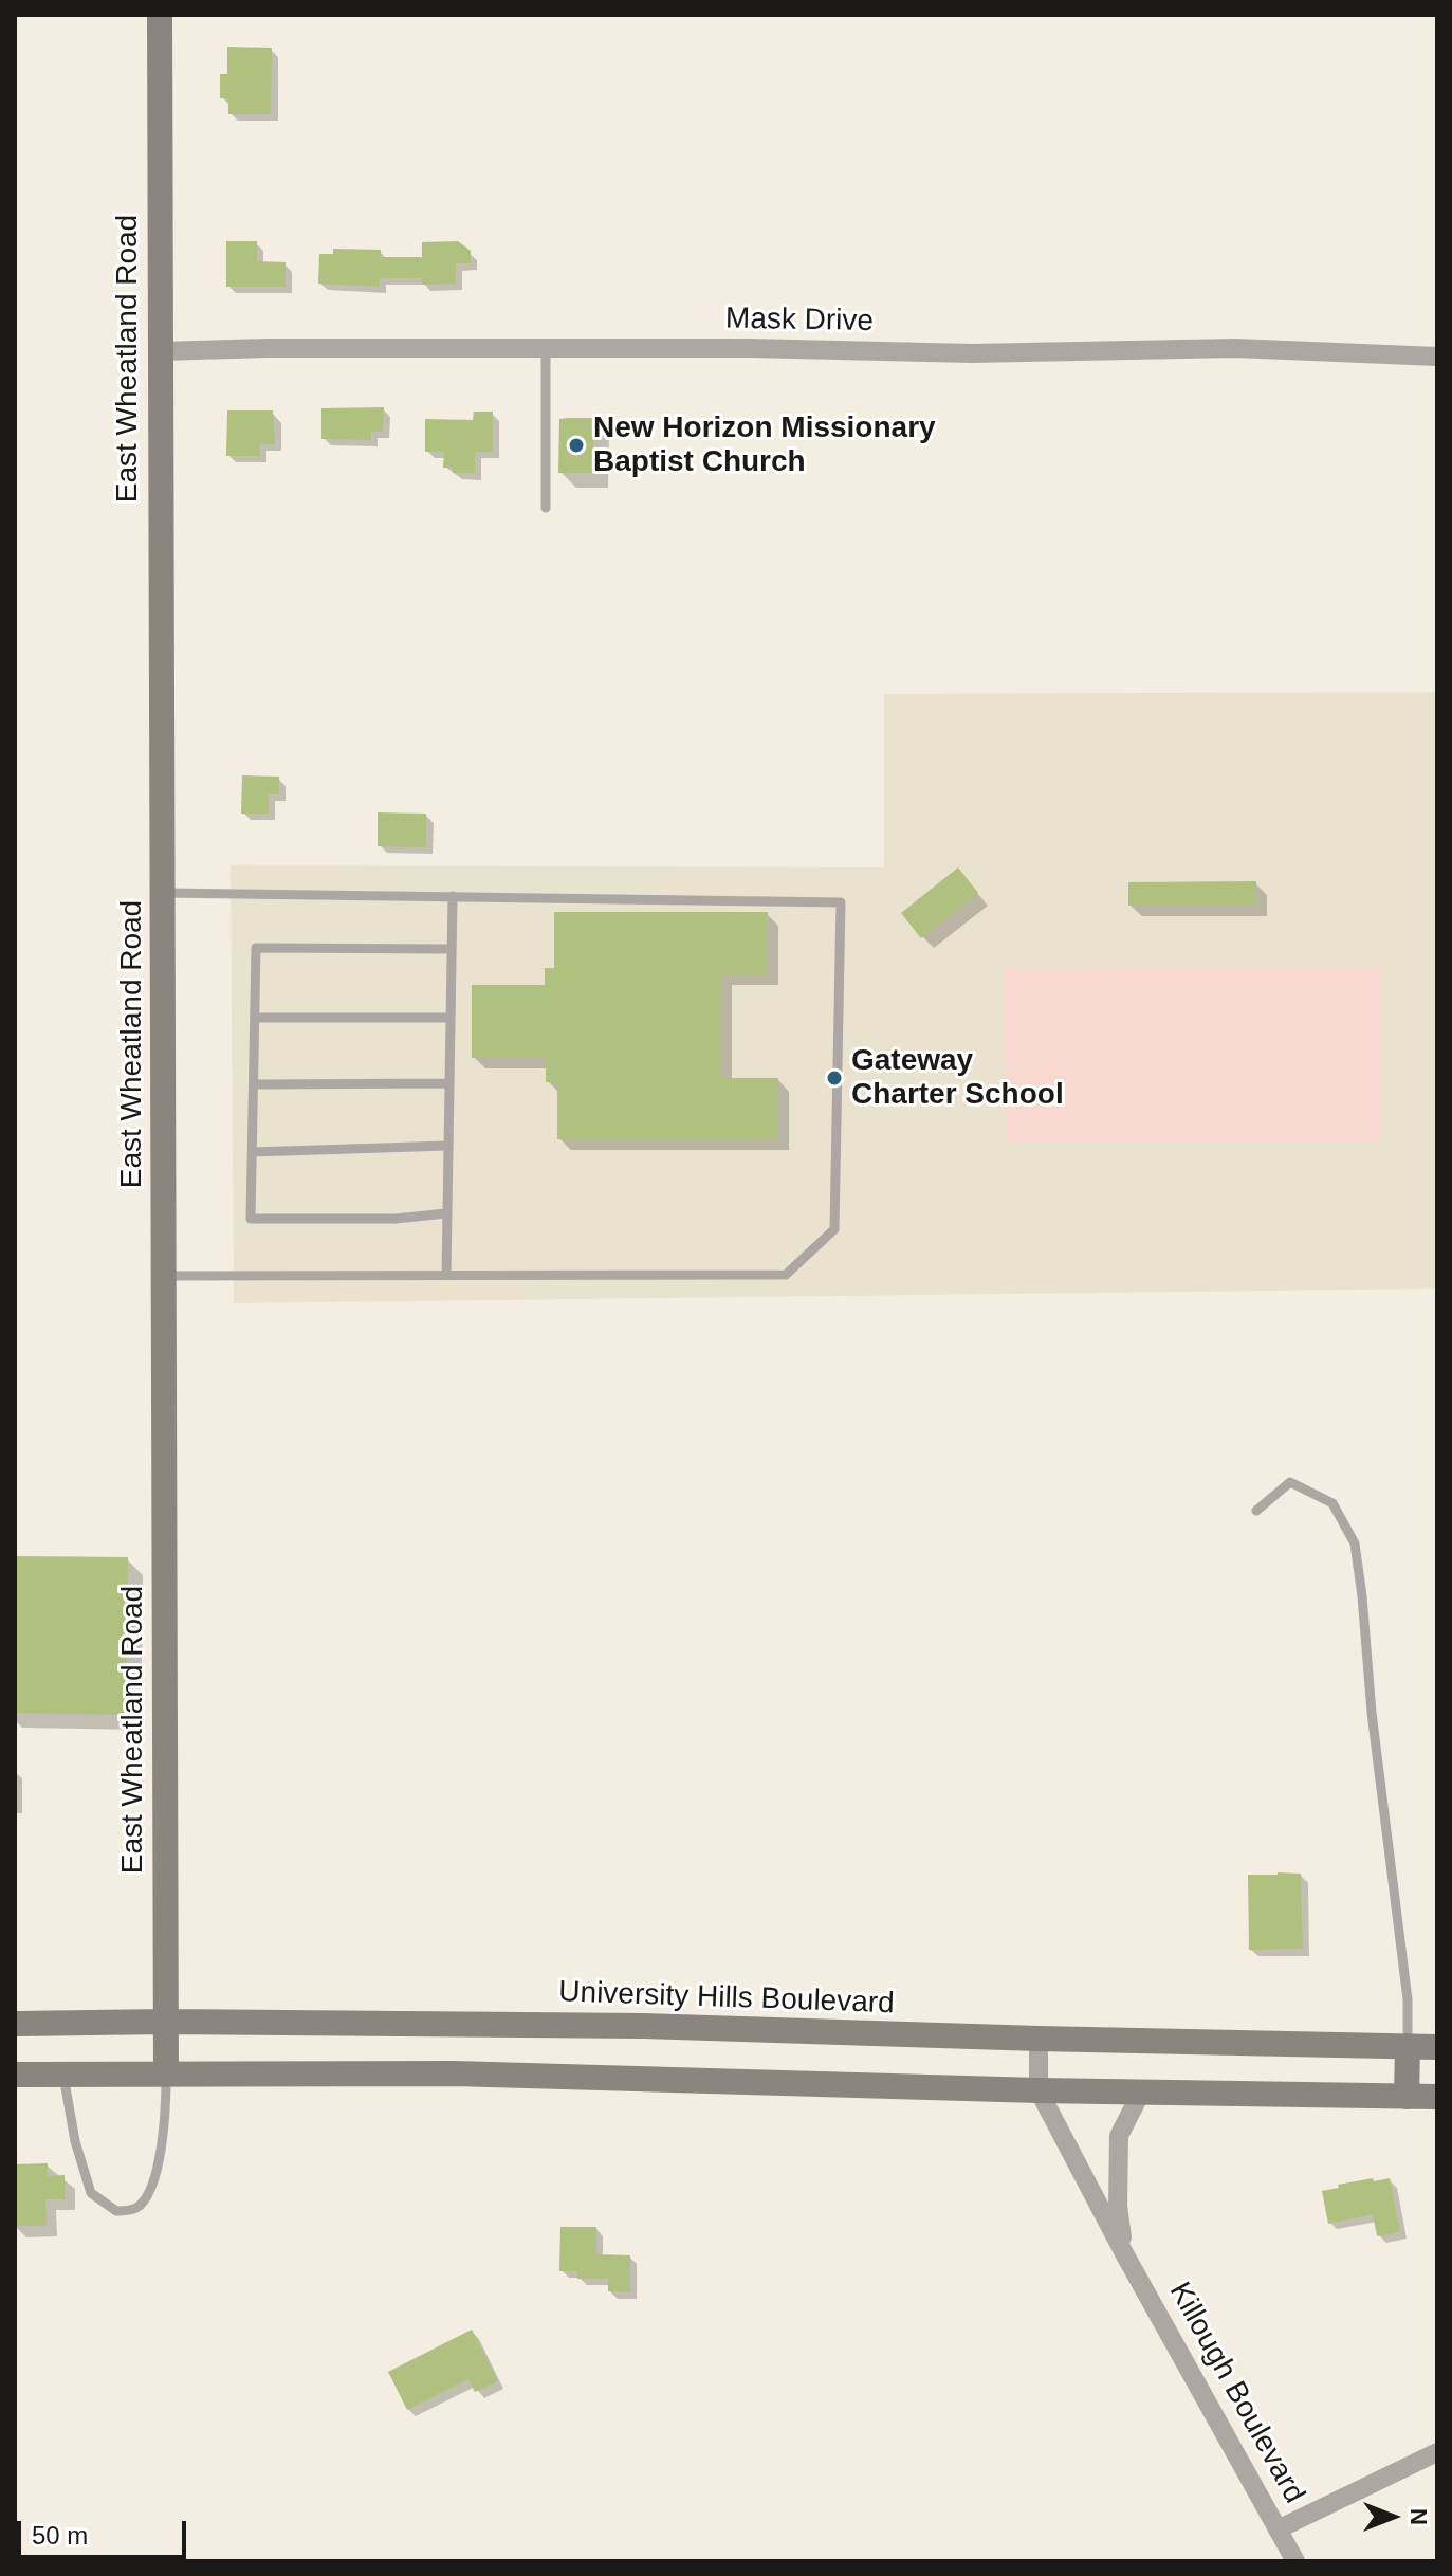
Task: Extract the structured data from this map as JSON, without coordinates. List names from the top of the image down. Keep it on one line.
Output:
{"streets":{"main road":["East Wheatland Road","University Hills Boulevard"],"street":["Mask Drive","Killough Boulevard"]},"crossings":[["Mask Drive","East Wheatland Road"],["East Wheatland Road","University Hills Boulevard"],["University Hills Boulevard","Killough Boulevard"]],"places":["New Horizon Missionary Baptist Church","Gateway Charter School"],"scale_bar":"50 m","north":"right"}
